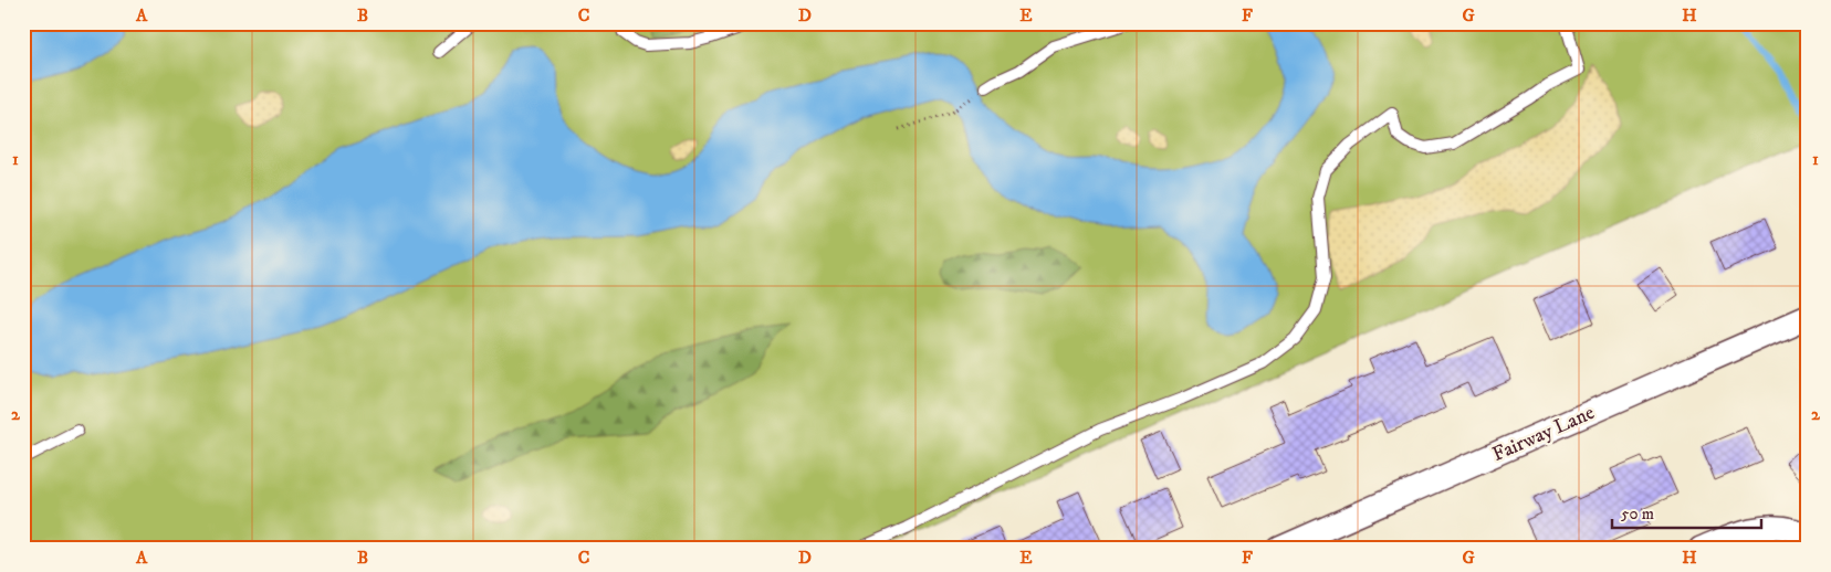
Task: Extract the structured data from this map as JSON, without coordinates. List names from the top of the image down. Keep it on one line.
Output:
{"streets":{"street":["Fairway Lane"]},"scale_bar":"50 m","grid":{"columns":["A","B","C","D","E","F","G","H"],"rows":["1","2"]}}
